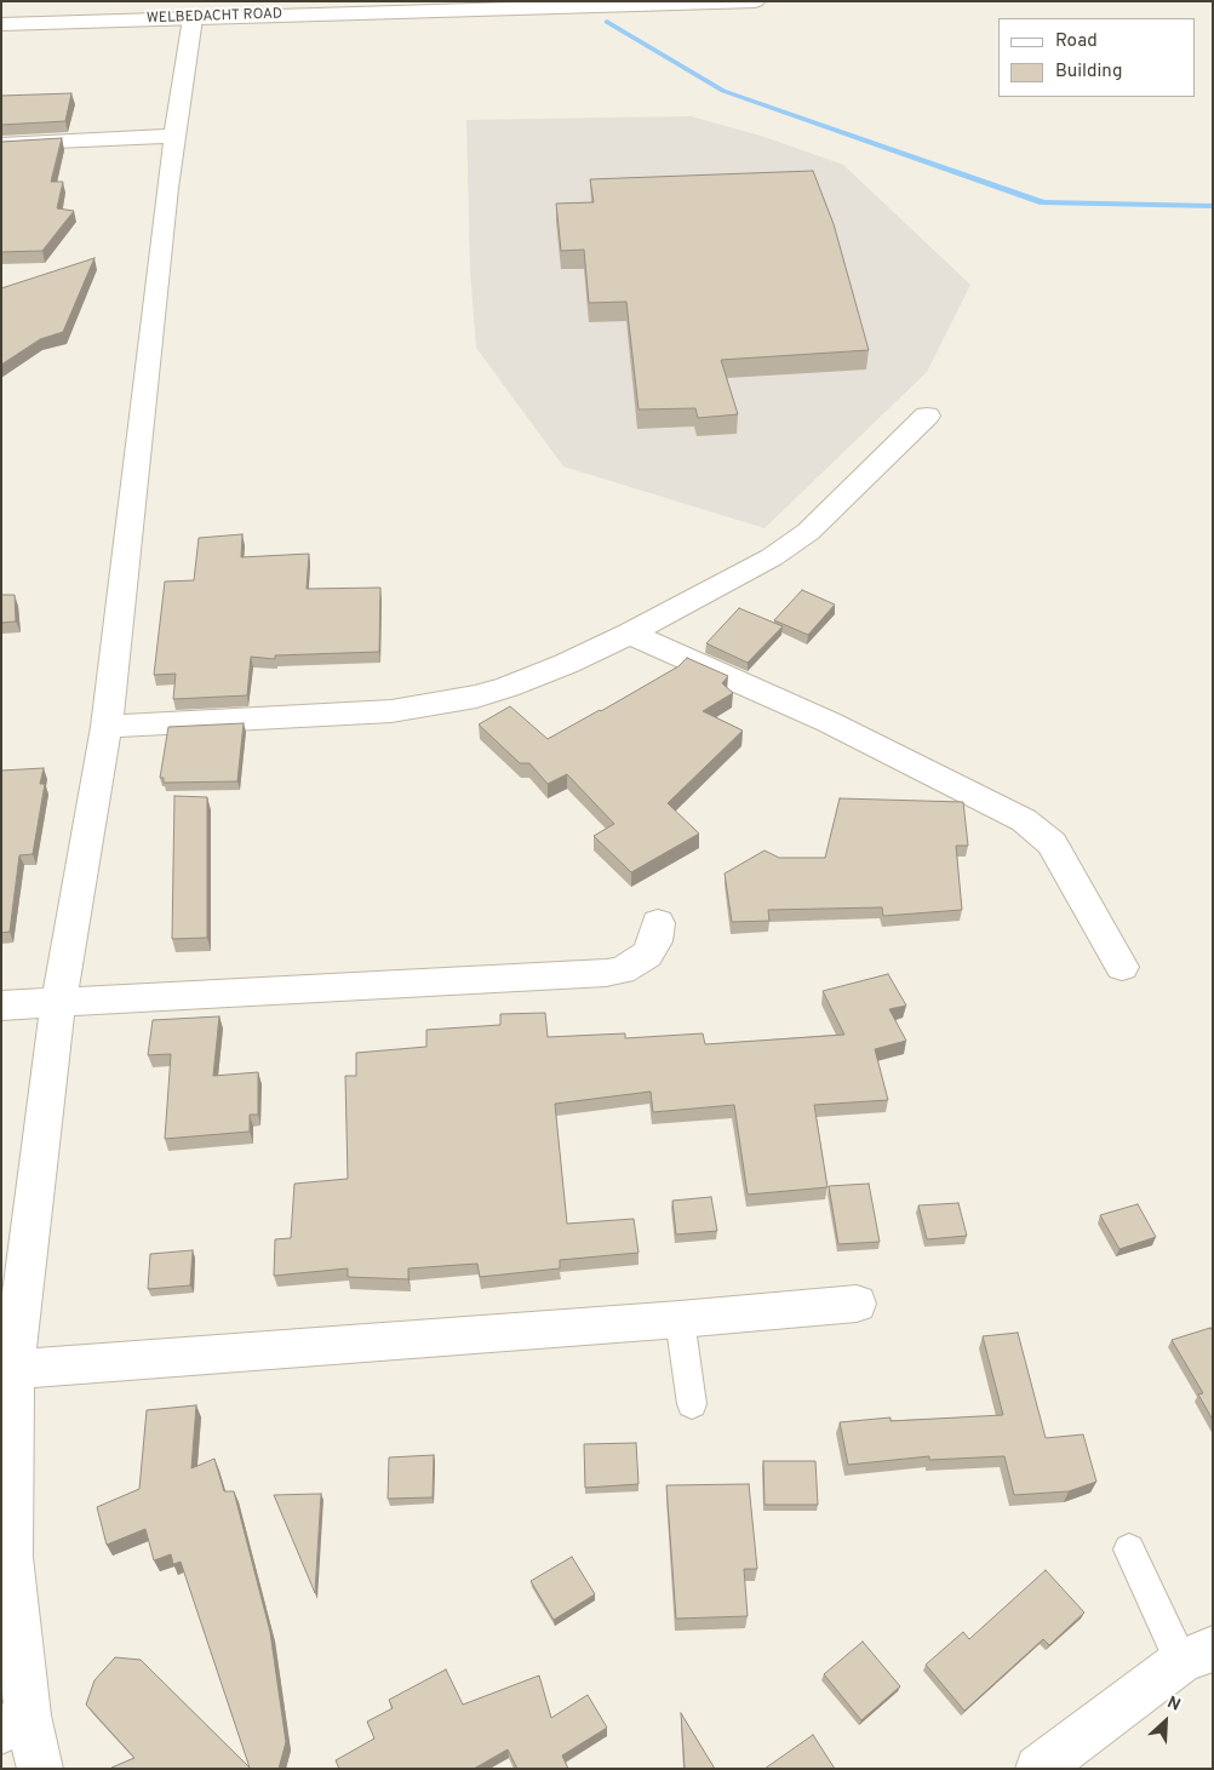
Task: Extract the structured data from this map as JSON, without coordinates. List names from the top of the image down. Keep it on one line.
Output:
{"streets":{"street":["WELBEDACHT ROAD"]},"legend":["Road","Building"],"north":"top right"}
